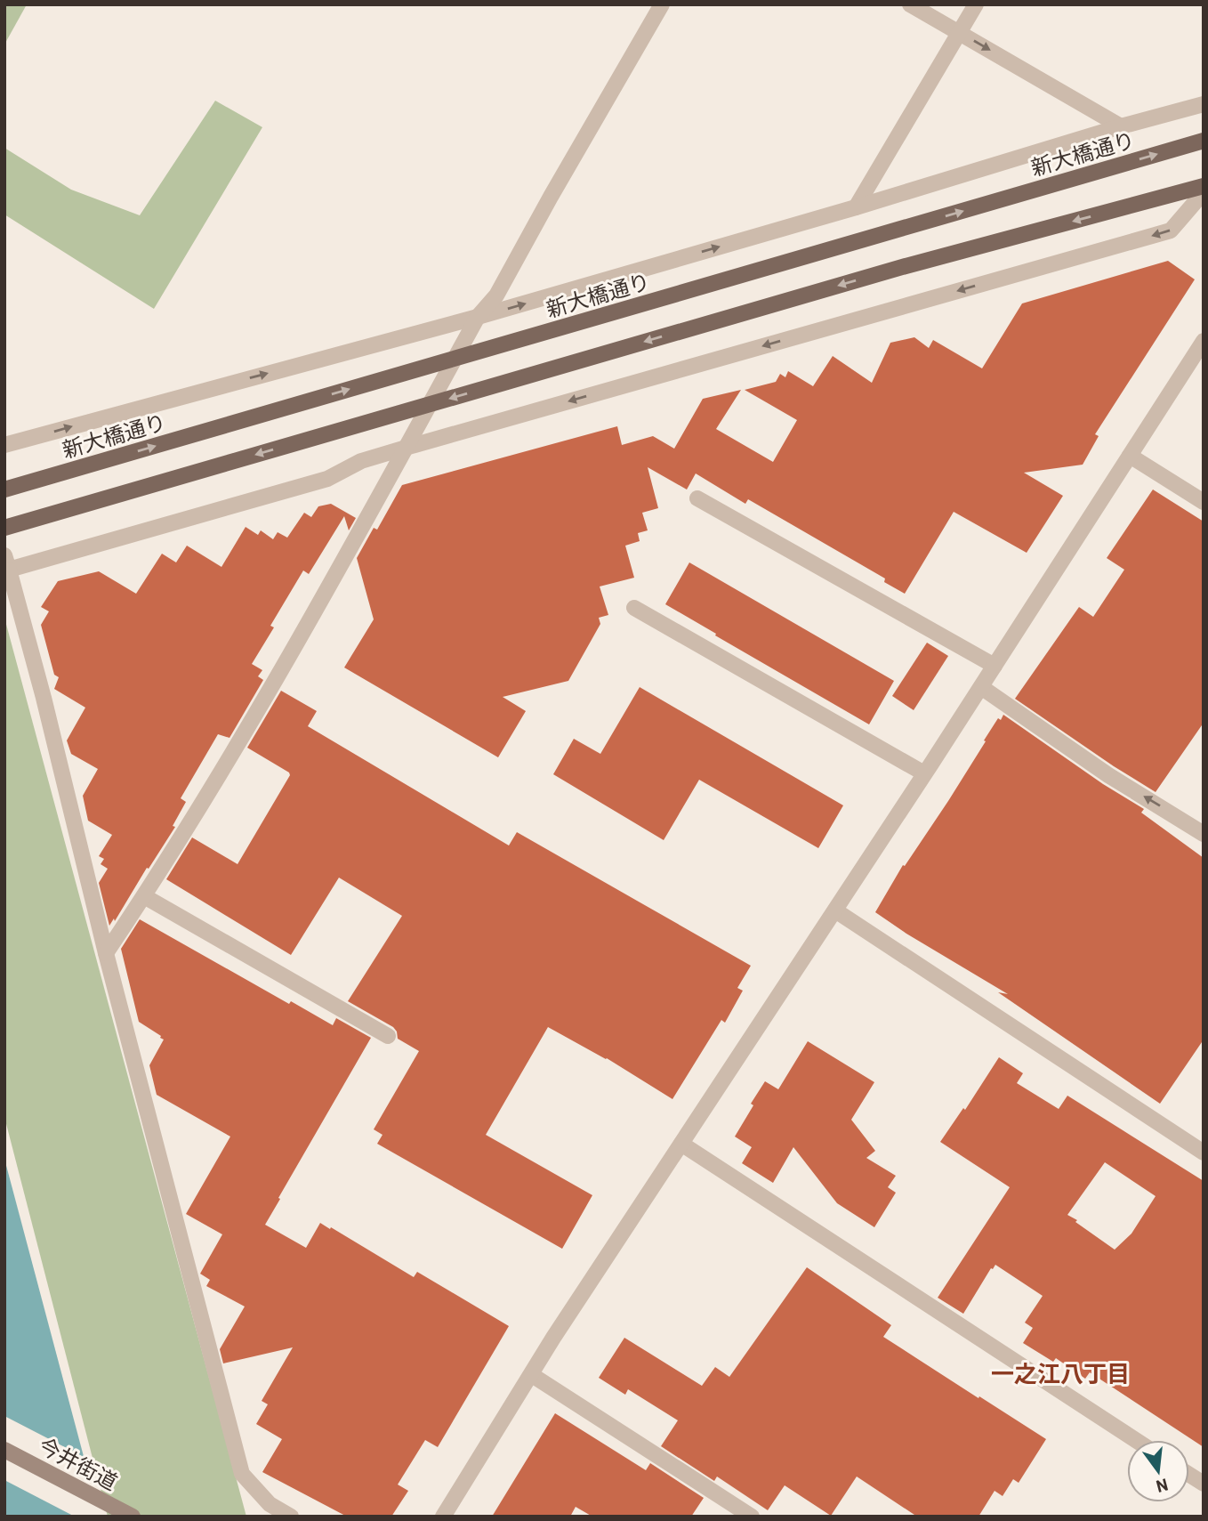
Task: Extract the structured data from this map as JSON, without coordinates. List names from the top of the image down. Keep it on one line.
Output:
{"streets":{"main road":["新大橋通り"],"street":["今井街道"]},"districts":["一之江八丁目"],"north":"bottom"}
